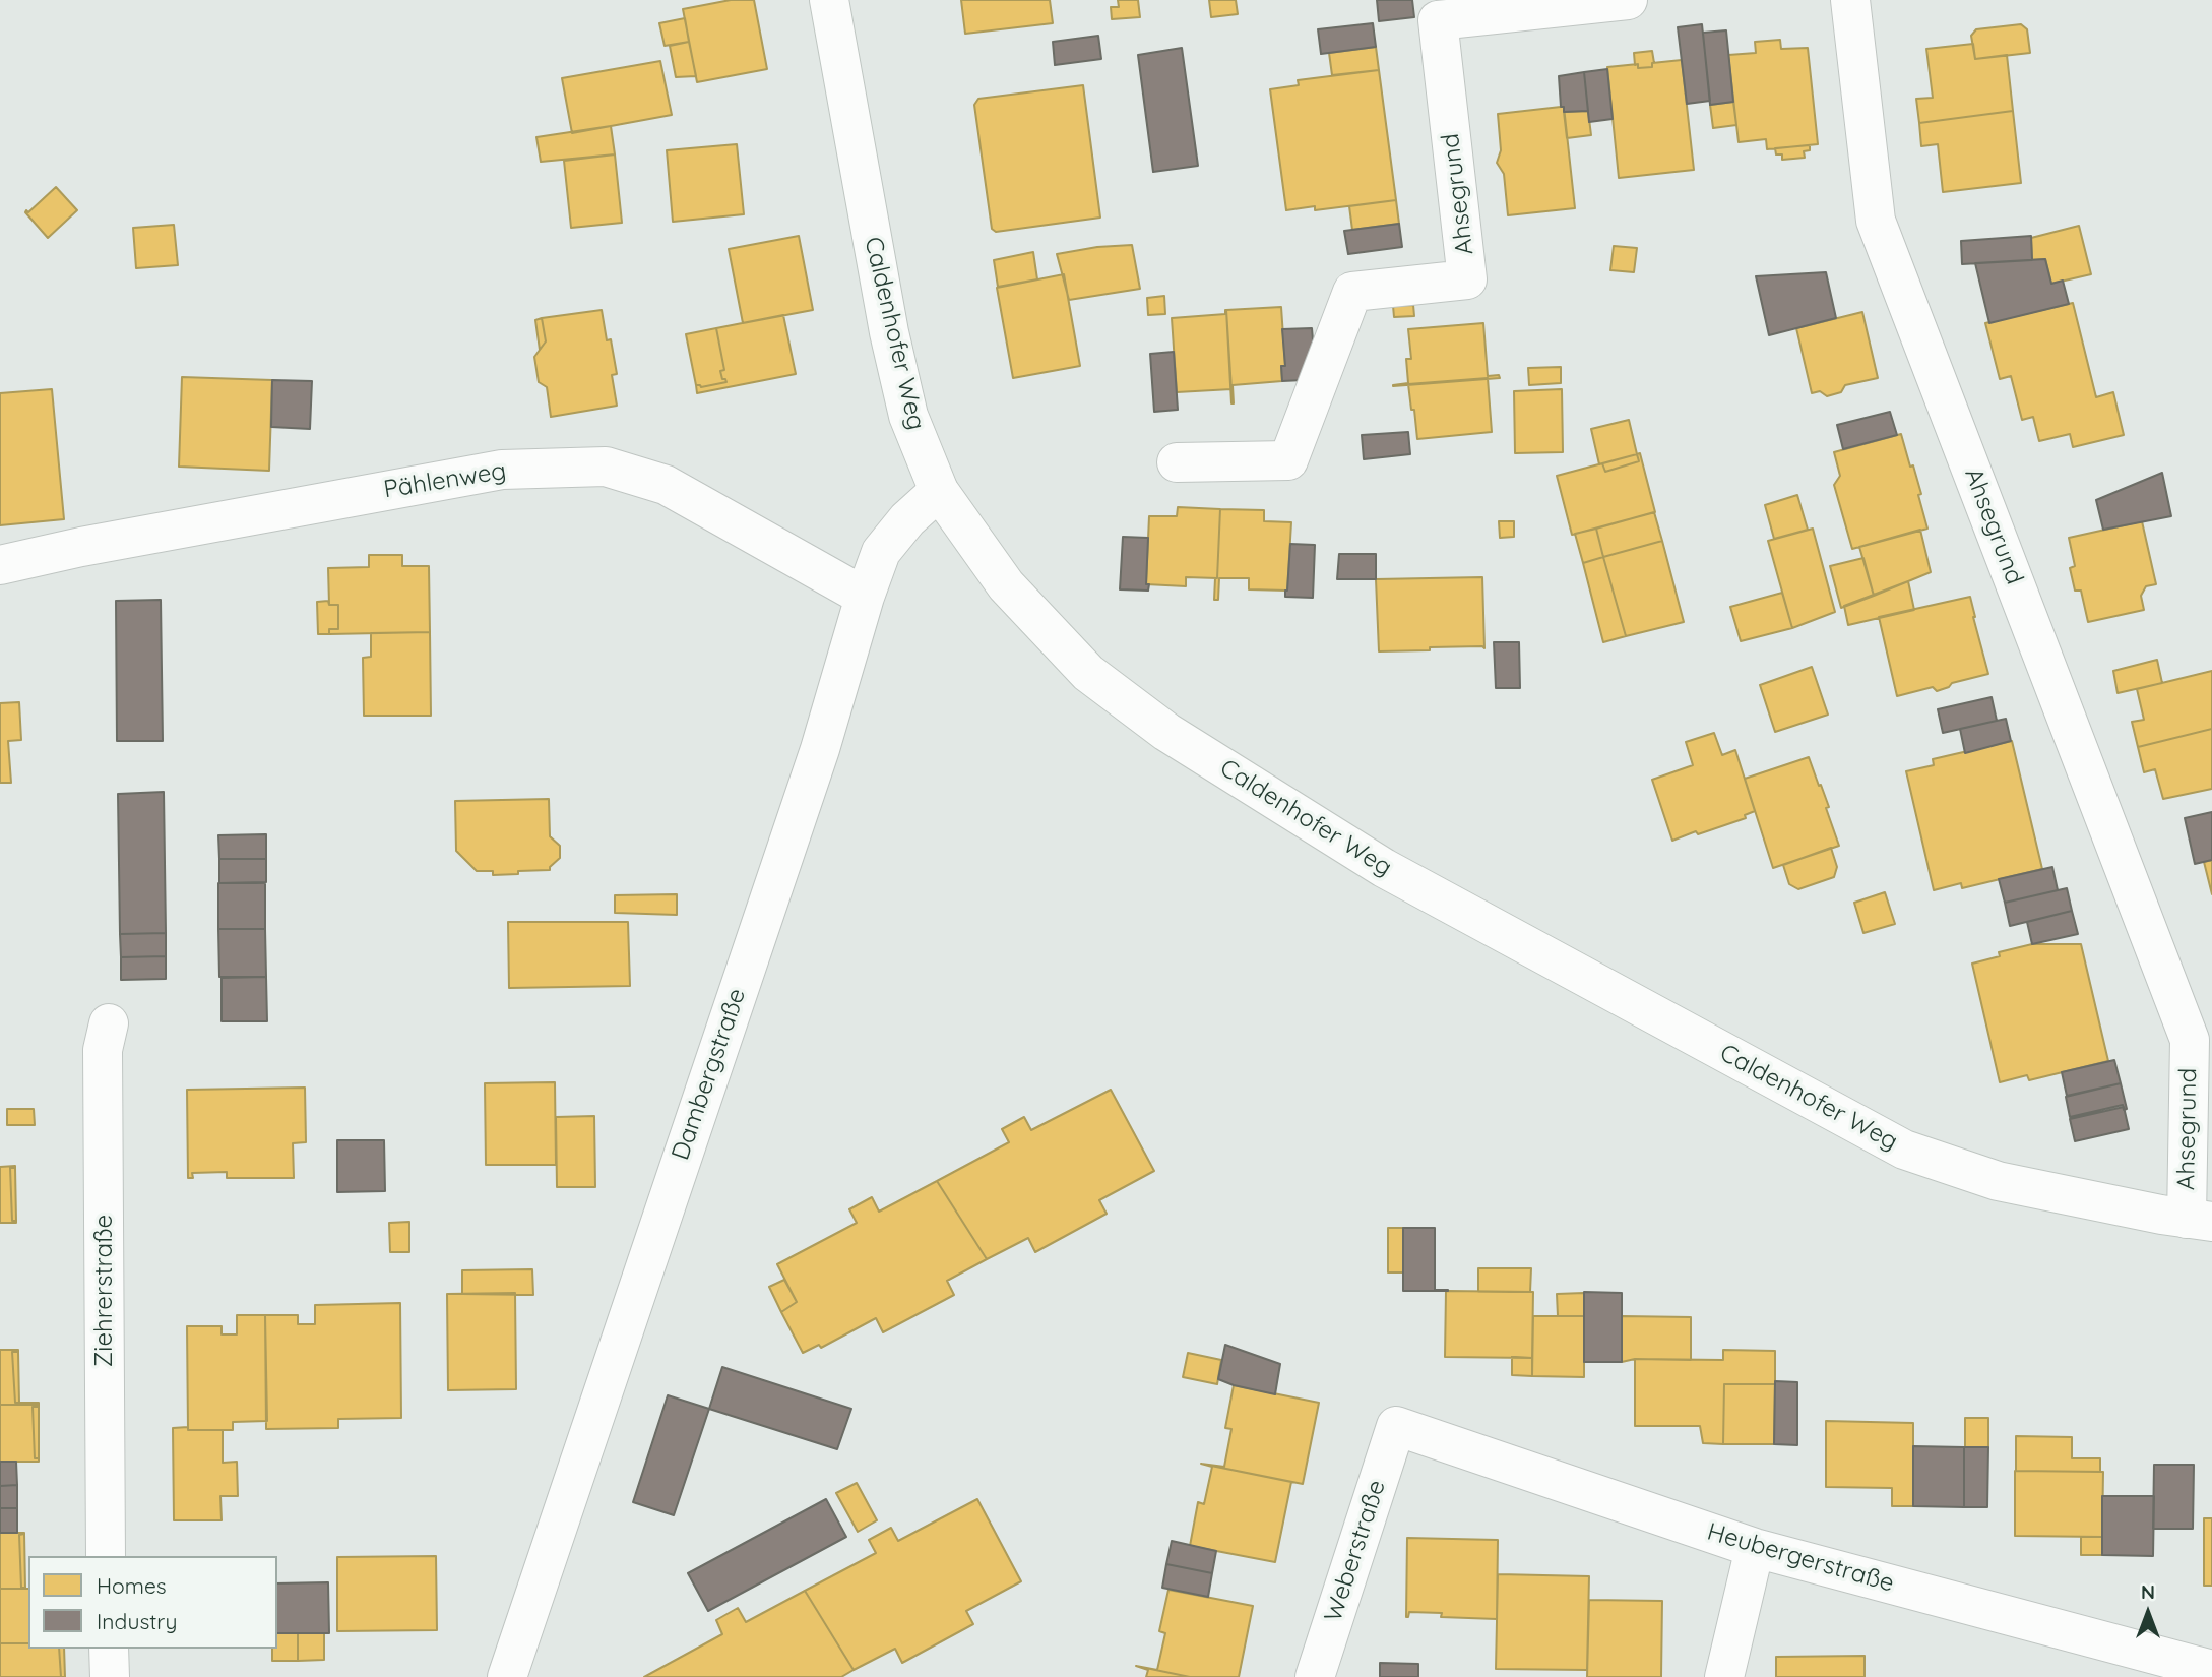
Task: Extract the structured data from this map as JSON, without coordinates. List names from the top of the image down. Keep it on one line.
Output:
{"streets":{"street":["Ahsegrund","Caldenhofer Weg","Pählenweg","Dambergstraße","Ziehrerstraße","Weberstraße","Heubergerstraße"]},"crossings":[["Ahsegrund","Caldenhofer Weg"],["Caldenhofer Weg","Dambergstraße"],["Pählenweg","Dambergstraße"],["Weberstraße","Heubergerstraße"]],"legend":["Homes","Industry"],"north":"top"}
